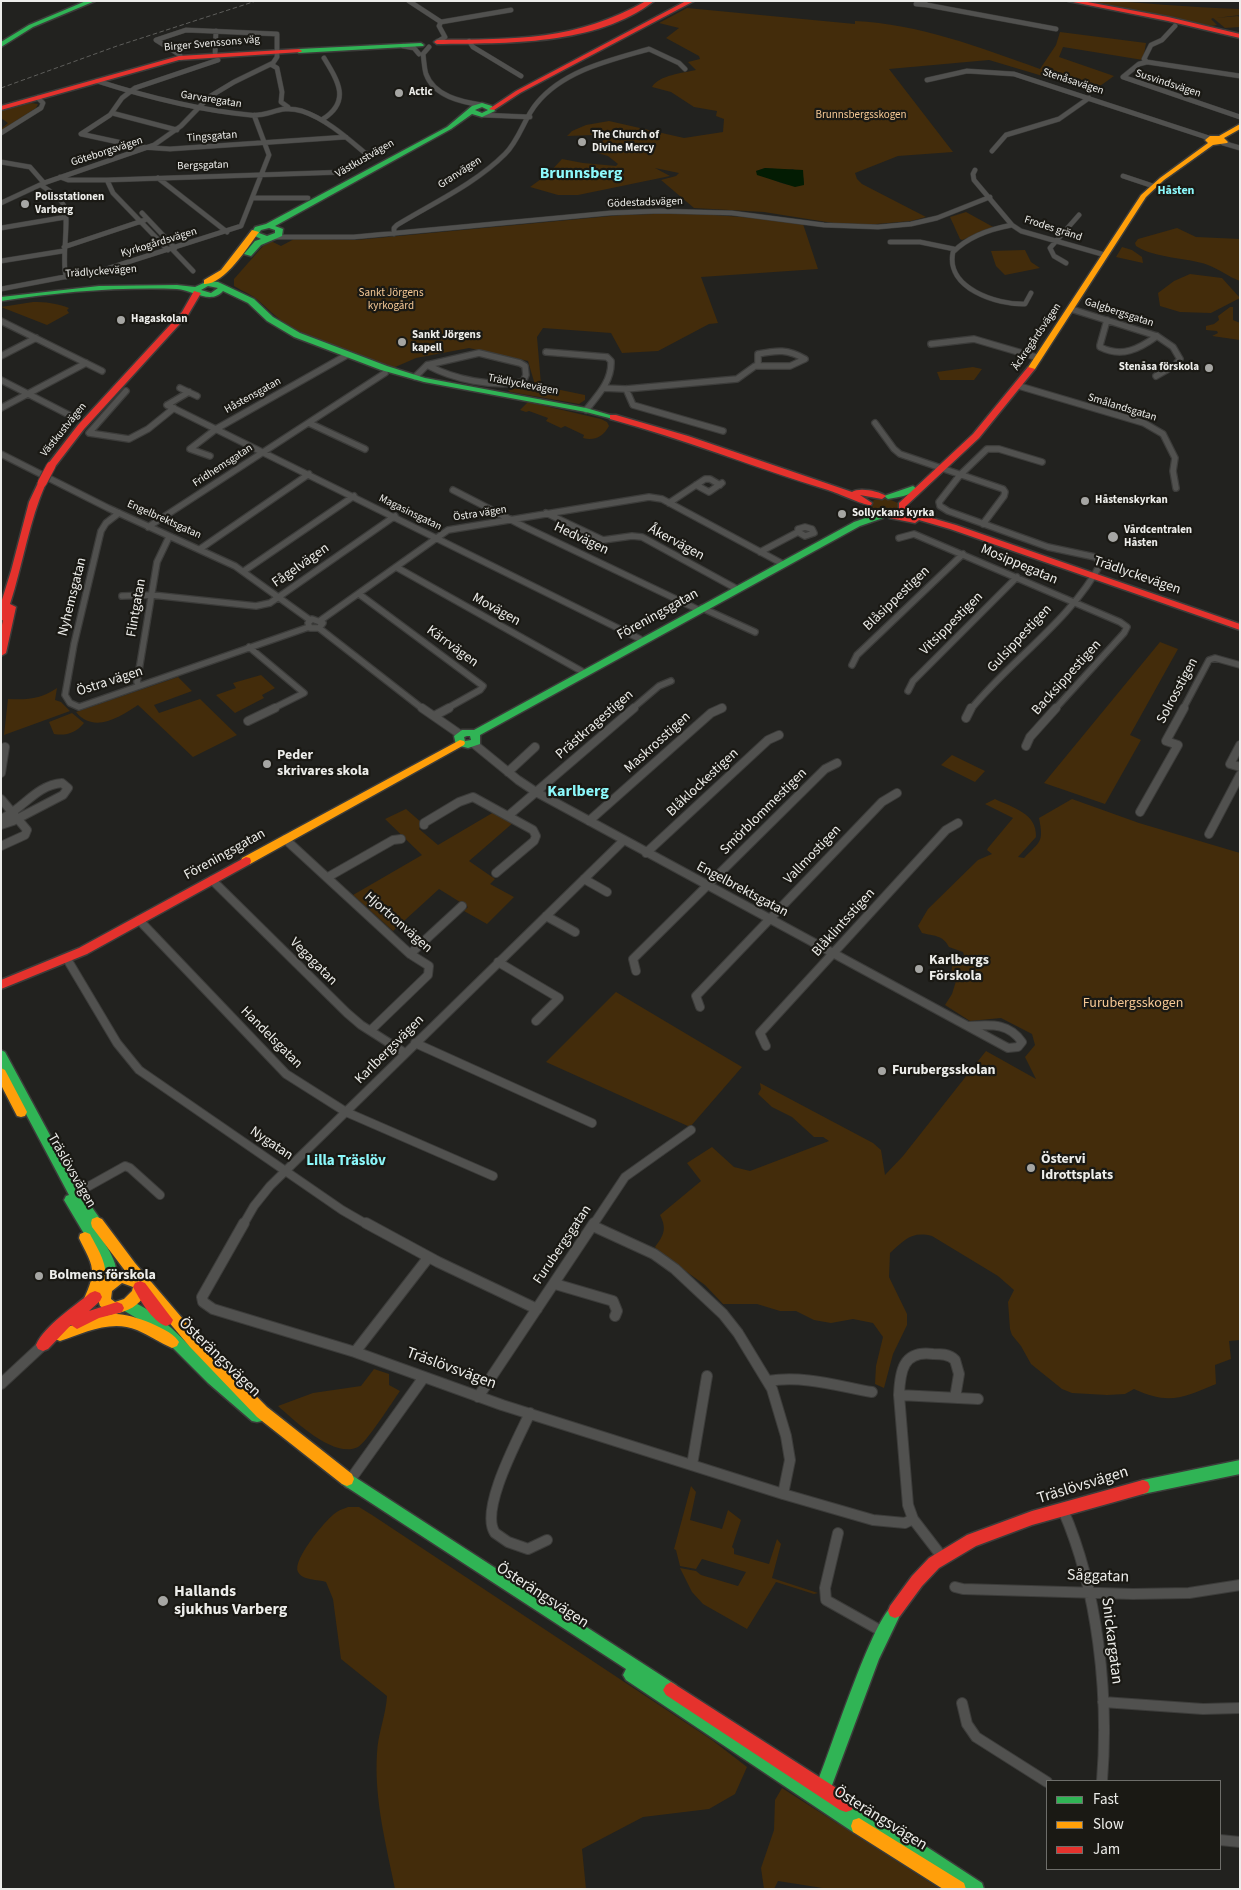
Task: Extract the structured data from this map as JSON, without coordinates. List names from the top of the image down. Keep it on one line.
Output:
{"streets":{"street":["Birger Svenssons väg","Stenåsavägen","Susvindsvägen","Garvaregatan","Tingsgatan","Göteborgsvägen","Västkustvägen","Bergsgatan","Granvägen","Gödestadsvägen","Frodes gränd","Kyrkogårdsvägen","Trädlyckevägen","Galgbergsgatan","Äckregårdsvägen","Håstensgatan","Smålandsgatan","Fridhemsgatan","Magasinsgatan","Östra vägen","Engelbrektsgatan","Hedvägen","Åkervägen","Mosippegatan","Fågelvägen","Nyhemsgatan","Blåsippestigen","Flintgatan","Movägen","Föreningsgatan","Vitsippestigen","Gulsippestigen","Kärrvägen","Backsippestigen","Solrosstigen","Prästkragestigen","Maskrosstigen","Blåklockestigen","Smörblommestigen","Vallmostigen","Hjortronvägen","Blåklintsstigen","Vegagatan","Handelsgatan","Karlbergsvägen","Nygatan","Träslövsvägen","Furubergsgatan","Österängsvägen","Såggatan","Snickargatan"]},"crossings":[["Birger Svenssons väg","Garvaregatan"],["Stenåsavägen","Äckregårdsvägen"],["Garvaregatan","Göteborgsvägen"],["Tingsgatan","Göteborgsvägen"],["Göteborgsvägen","Bergsgatan"],["Västkustvägen","Gödestadsvägen"],["Västkustvägen","Trädlyckevägen"],["Granvägen","Gödestadsvägen"],["Gödestadsvägen","Frodes gränd"],["Frodes gränd","Äckregårdsvägen"],["Trädlyckevägen","Äckregårdsvägen"],["Trädlyckevägen","Håstensgatan"],["Trädlyckevägen","Föreningsgatan"],["Trädlyckevägen","Gulsippestigen"],["Galgbergsgatan","Äckregårdsvägen"],["Äckregårdsvägen","Smålandsgatan"],["Äckregårdsvägen","Föreningsgatan"],["Håstensgatan","Magasinsgatan"],["Fridhemsgatan","Magasinsgatan"],["Fridhemsgatan","Engelbrektsgatan"],["Magasinsgatan","Östra vägen"],["Magasinsgatan","Fågelvägen"],["Magasinsgatan","Föreningsgatan"],["Östra vägen","Engelbrektsgatan"],["Östra vägen","Hedvägen"],["Östra vägen","Åkervägen"],["Östra vägen","Nyhemsgatan"],["Östra vägen","Flintgatan"],["Östra vägen","Movägen"],["Östra vägen","Föreningsgatan"],["Östra vägen","Kärrvägen"],["Engelbrektsgatan","Fågelvägen"],["Engelbrektsgatan","Nyhemsgatan"],["Engelbrektsgatan","Flintgatan"],["Engelbrektsgatan","Föreningsgatan"],["Engelbrektsgatan","Prästkragestigen"],["Engelbrektsgatan","Maskrosstigen"],["Engelbrektsgatan","Blåklockestigen"],["Engelbrektsgatan","Smörblommestigen"],["Engelbrektsgatan","Vallmostigen"],["Engelbrektsgatan","Blåklintsstigen"],["Engelbrektsgatan","Karlbergsvägen"],["Hedvägen","Föreningsgatan"],["Åkervägen","Föreningsgatan"],["Mosippegatan","Blåsippestigen"],["Mosippegatan","Vitsippestigen"],["Mosippegatan","Gulsippestigen"],["Mosippegatan","Backsippestigen"],["Fågelvägen","Flintgatan"],["Movägen","Föreningsgatan"],["Föreningsgatan","Hjortronvägen"],["Föreningsgatan","Vegagatan"],["Föreningsgatan","Handelsgatan"],["Föreningsgatan","Nygatan"],["Hjortronvägen","Vegagatan"],["Vegagatan","Karlbergsvägen"],["Handelsgatan","Karlbergsvägen"],["Karlbergsvägen","Nygatan"],["Karlbergsvägen","Träslövsvägen"],["Nygatan","Furubergsgatan"],["Träslövsvägen","Furubergsgatan"],["Träslövsvägen","Österängsvägen"],["Träslövsvägen","Snickargatan"],["Såggatan","Snickargatan"]],"districts":["Brunnsberg","Håsten","Karlberg","Lilla Träslöv"],"parks":["Brunnsbergsskogen","Sankt Jörgens kyrkogård","Furubergsskogen"],"places":["Actic","The Church of Divine Mercy","Polisstationen Varberg","Hagaskolan","Sankt Jörgens kapell","Stenåsa förskola","Håstenskyrkan","Sollyckans kyrka","Vårdcentralen Håsten","Peder skrivares skola","Karlbergs Förskola","Furubergsskolan","Östervi Idrottsplats","Bolmens förskola","Hallands sjukhus Varberg"],"legend":["Fast","Slow","Jam"]}
